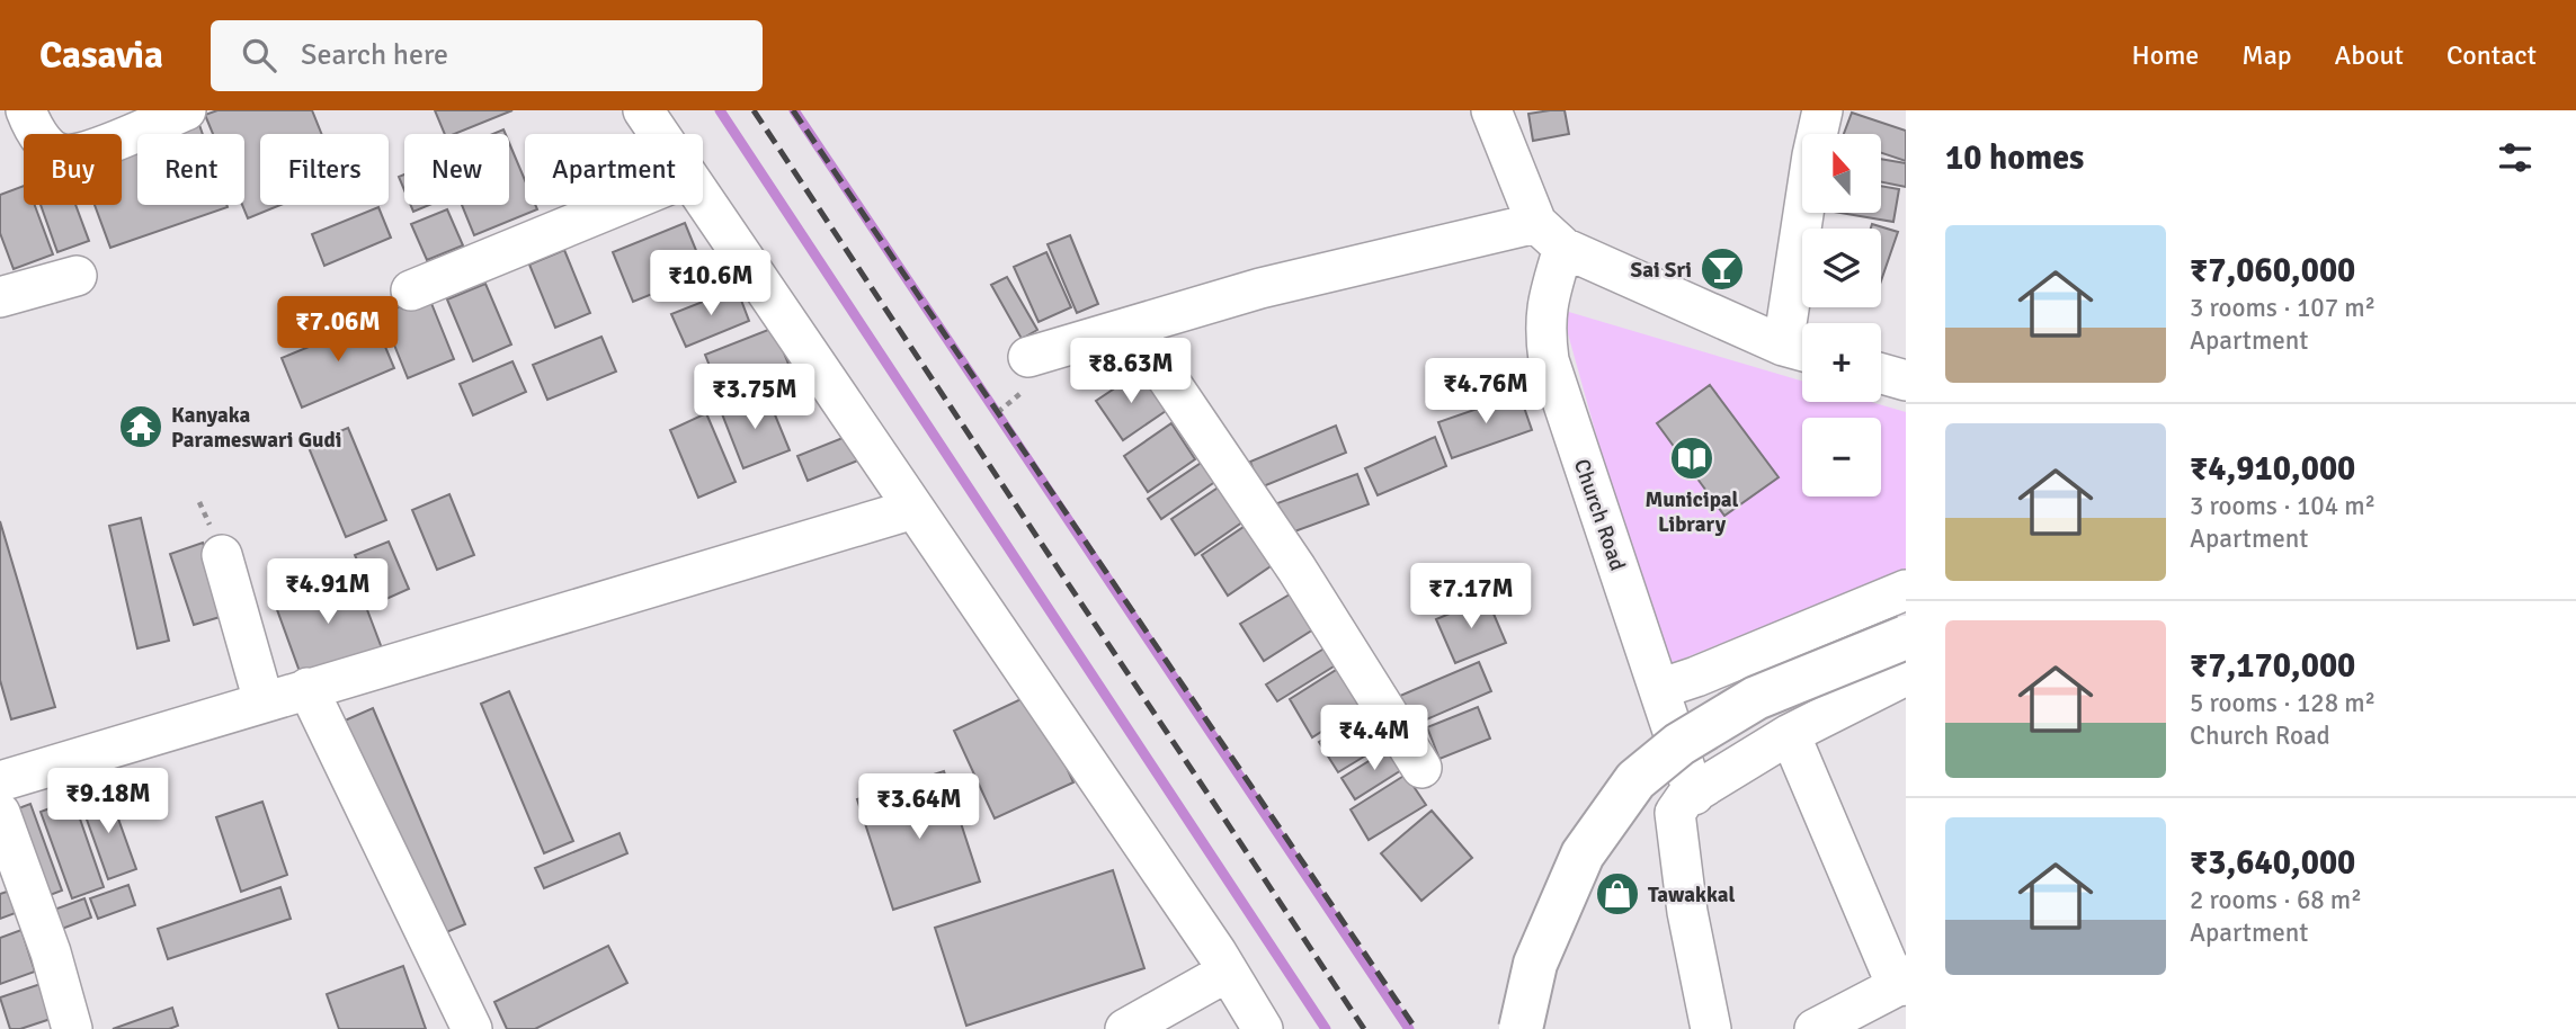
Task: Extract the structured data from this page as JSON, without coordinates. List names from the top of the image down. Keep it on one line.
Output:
{"streets":{"street":["Church Road"]},"places":{"bar":["Sai Sri"],"temple":["Kanyaka Parameswari Gudi"],"library":["Municipal Library"],"shop":["Tawakkal"]},"north":"top","page":{"header":"Casavia","search":"Search here","nav":["Home","Map","About","Contact"],"heading":"10 homes","map_buttons":["+","−"],"chip":["Buy","Rent","Filters","New","Apartment"],"list":[{"name":"₹7,060,000","note":"3 rooms · 107 m² · Apartment"},{"name":"₹4,910,000","note":"3 rooms · 104 m² · Apartment"},{"name":"₹7,170,000","note":"5 rooms · 128 m² · Church Road"},{"name":"₹3,640,000","note":"2 rooms · 68 m² · Apartment"}],"price":["₹10.6M","₹7.06M","₹8.63M","₹4.76M","₹3.75M","₹4.91M","₹7.17M","₹4.4M","₹9.18M","₹3.64M"]}}
